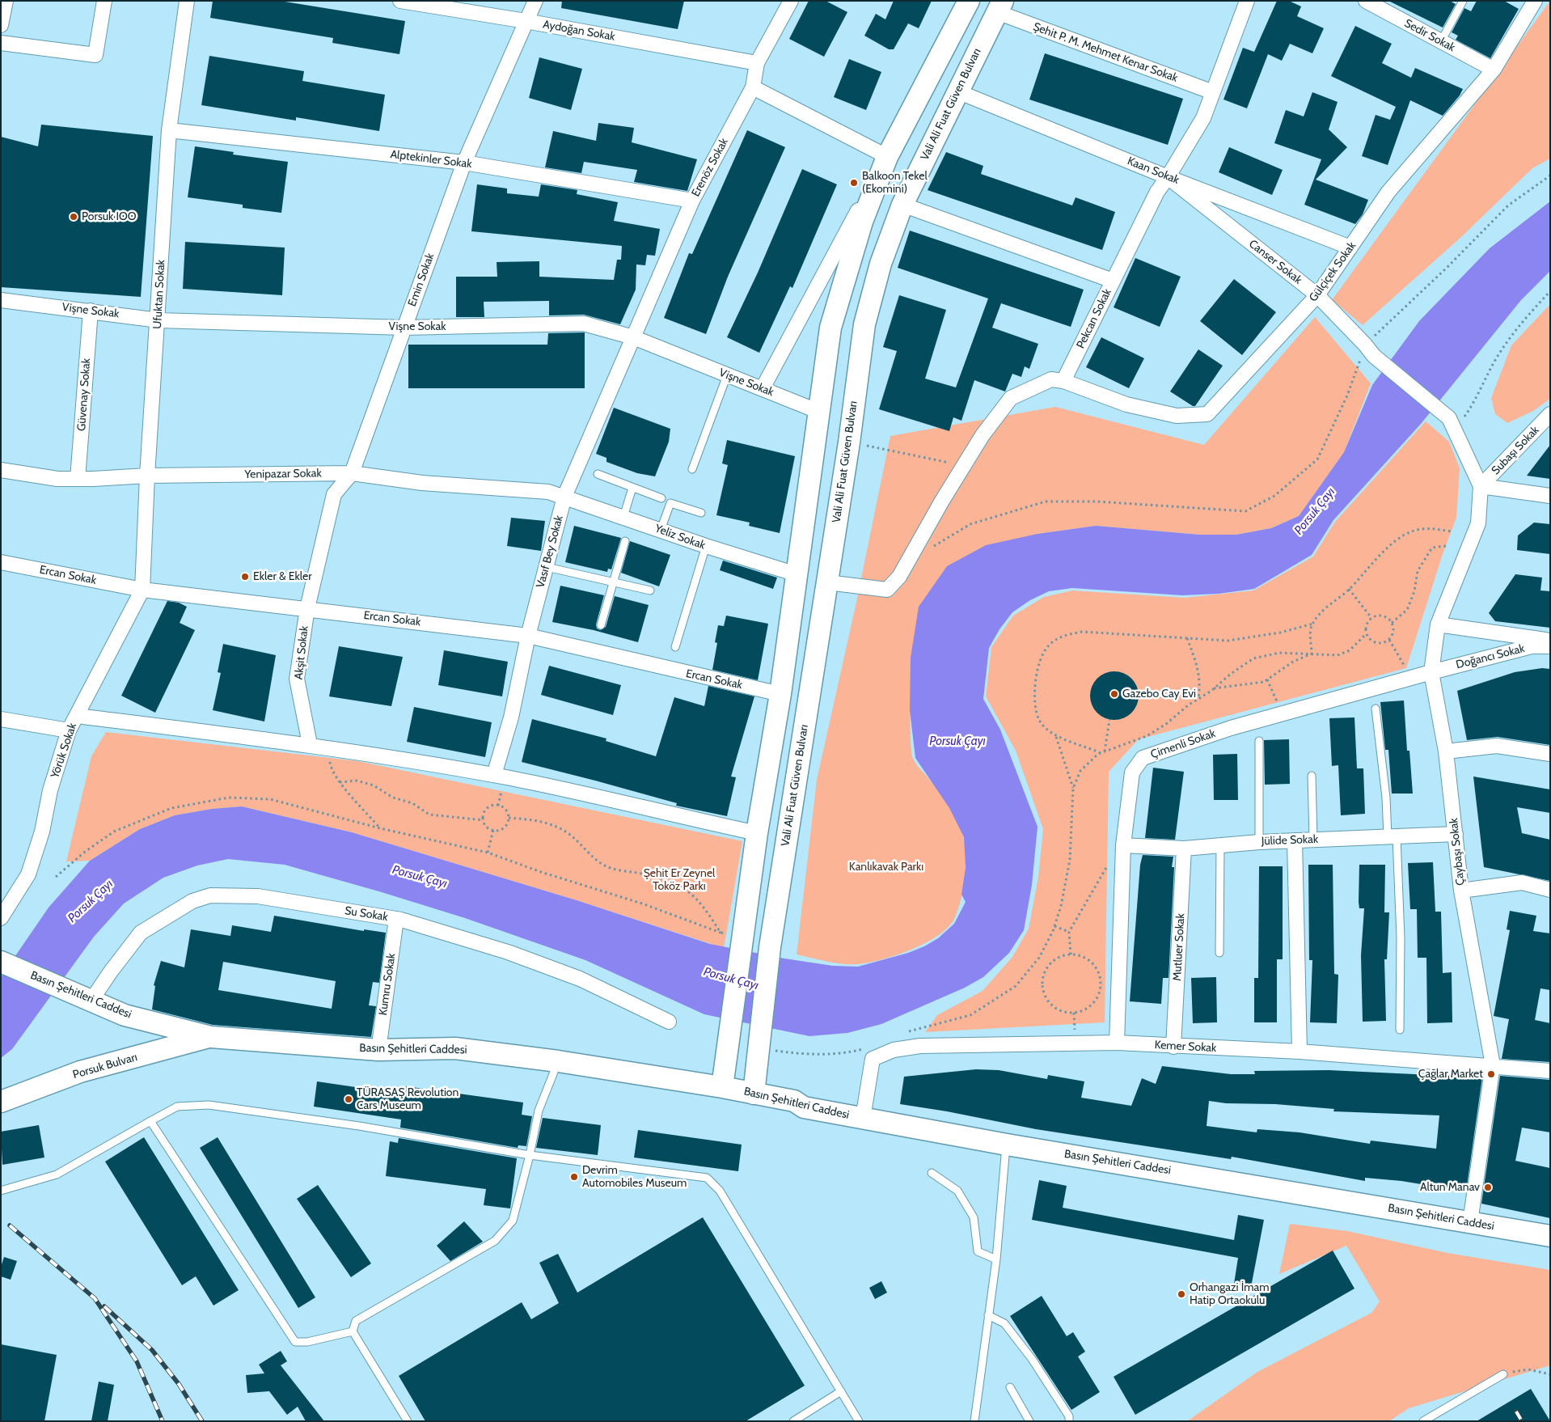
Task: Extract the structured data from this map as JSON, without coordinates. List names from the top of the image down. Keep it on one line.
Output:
{"streets":{"main road":["Vali Ali Fuat Güven Bulvarı","Basın Şehitleri Caddesi","Porsuk Bulvarı"],"street":["Aydoğan Sokak","Sedir Sokak","Şehit P. M. Mehmet Kenar Sokak","Alptekinler Sokak","Erenöz Sokak","Kaan Sokak","Canser Sokak","Gülçiçek Sokak","Emin Sokak","Ufuktan Sokak","Vişne Sokak","Pekcan Sokak","Güvenay Sokak","Subaşı Sokak","Yenipazar Sokak","Yeliz Sokak","Vasıf Bey Sokak","Ercan Sokak","Akşit Sokak","Doğancı Sokak","Çimenli Sokak","Yörük Sokak","Jülide Sokak","Çaybaşı Sokak","Su Sokak","Mutluer Sokak","Kumru Sokak","Kemer Sokak"]},"crossings":[["Aydoğan Sokak","Erenöz Sokak"],["Aydoğan Sokak","Emin Sokak"],["Sedir Sokak","Gülçiçek Sokak"],["Şehit P. M. Mehmet Kenar Sokak","Vali Ali Fuat Güven Bulvarı"],["Şehit P. M. Mehmet Kenar Sokak","Pekcan Sokak"],["Vali Ali Fuat Güven Bulvarı","Kaan Sokak"],["Vali Ali Fuat Güven Bulvarı","Basın Şehitleri Caddesi"],["Alptekinler Sokak","Erenöz Sokak"],["Alptekinler Sokak","Emin Sokak"],["Alptekinler Sokak","Ufuktan Sokak"],["Erenöz Sokak","Vişne Sokak"],["Erenöz Sokak","Vasıf Bey Sokak"],["Kaan Sokak","Canser Sokak"],["Kaan Sokak","Gülçiçek Sokak"],["Kaan Sokak","Pekcan Sokak"],["Canser Sokak","Gülçiçek Sokak"],["Canser Sokak","Pekcan Sokak"],["Gülçiçek Sokak","Pekcan Sokak"],["Emin Sokak","Vişne Sokak"],["Emin Sokak","Yenipazar Sokak"],["Emin Sokak","Ercan Sokak"],["Emin Sokak","Akşit Sokak"],["Ufuktan Sokak","Vişne Sokak"],["Ufuktan Sokak","Yenipazar Sokak"],["Ufuktan Sokak","Ercan Sokak"],["Ufuktan Sokak","Yörük Sokak"],["Vişne Sokak","Güvenay Sokak"],["Vişne Sokak","Vasıf Bey Sokak"],["Güvenay Sokak","Yenipazar Sokak"],["Subaşı Sokak","Çaybaşı Sokak"],["Yenipazar Sokak","Yeliz Sokak"],["Yenipazar Sokak","Vasıf Bey Sokak"],["Yeliz Sokak","Vasıf Bey Sokak"],["Vasıf Bey Sokak","Ercan Sokak"],["Ercan Sokak","Akşit Sokak"],["Ercan Sokak","Yörük Sokak"],["Doğancı Sokak","Çimenli Sokak"],["Doğancı Sokak","Çaybaşı Sokak"],["Çimenli Sokak","Jülide Sokak"],["Çimenli Sokak","Çaybaşı Sokak"],["Çimenli Sokak","Kemer Sokak"],["Jülide Sokak","Çaybaşı Sokak"],["Jülide Sokak","Mutluer Sokak"],["Çaybaşı Sokak","Basın Şehitleri Caddesi"],["Çaybaşı Sokak","Kemer Sokak"],["Su Sokak","Kumru Sokak"],["Su Sokak","Basın Şehitleri Caddesi"],["Mutluer Sokak","Kemer Sokak"],["Kumru Sokak","Basın Şehitleri Caddesi"],["Basın Şehitleri Caddesi","Porsuk Bulvarı"]],"water":["Porsuk Çayı"],"parks":["Kanlıkavak Parkı","Şehit Er Zeynel Toköz Parkı"],"places":["Balkoon Tekel (Ekomini)","Porsuk IOO","Ekler & Ekler","Gazebo Cay Evi","Çağlar Market","TÜRASAŞ Revolution Cars Museum","Devrim Automobiles Museum","Altun Manav","Orhangazi İmam Hatip Ortaokulu"]}
